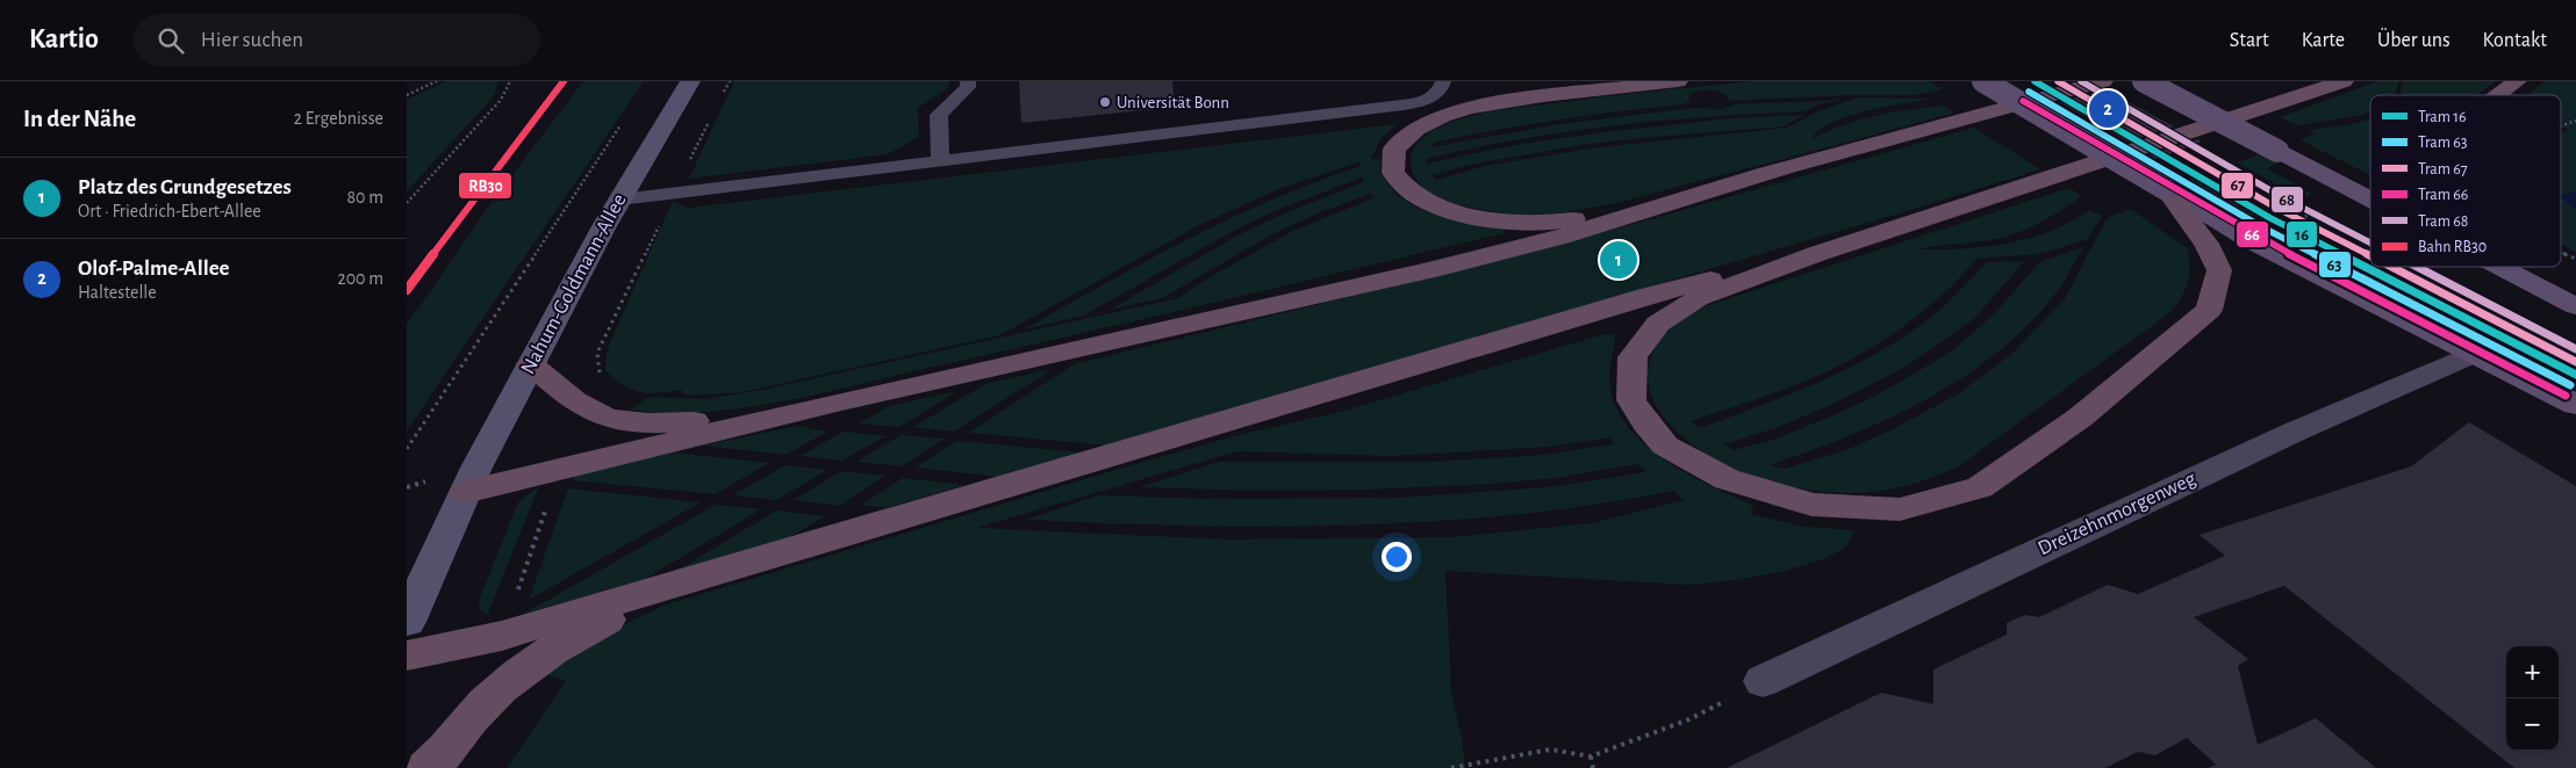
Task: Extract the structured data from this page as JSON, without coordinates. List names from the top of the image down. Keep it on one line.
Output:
{"streets":{"main road":["Nahum-Goldmann-Allee"],"street":["Dreizehnmorgenweg"]},"places":["Universität Bonn"],"lines":["tram line 16","tram line 67","tram line 68","rail line RB30","tram line 63","tram line 66"],"legend":["Tram 16","Tram 63","Tram 67","Tram 66","Tram 68","Bahn RB30"],"page":{"header":"Kartio","search":"Hier suchen","nav":["Start","Karte","Über uns","Kontakt"],"heading":["In der Nähe","2 Ergebnisse"],"pins":["2","1"],"list":[{"mark":"1","name":"Platz des Grundgesetzes","note":"Ort · Friedrich-Ebert-Allee","value":"80 m"},{"mark":"2","name":"Olof-Palme-Allee","note":"Haltestelle","value":"200 m"}],"map_buttons":["+","−"]}}
